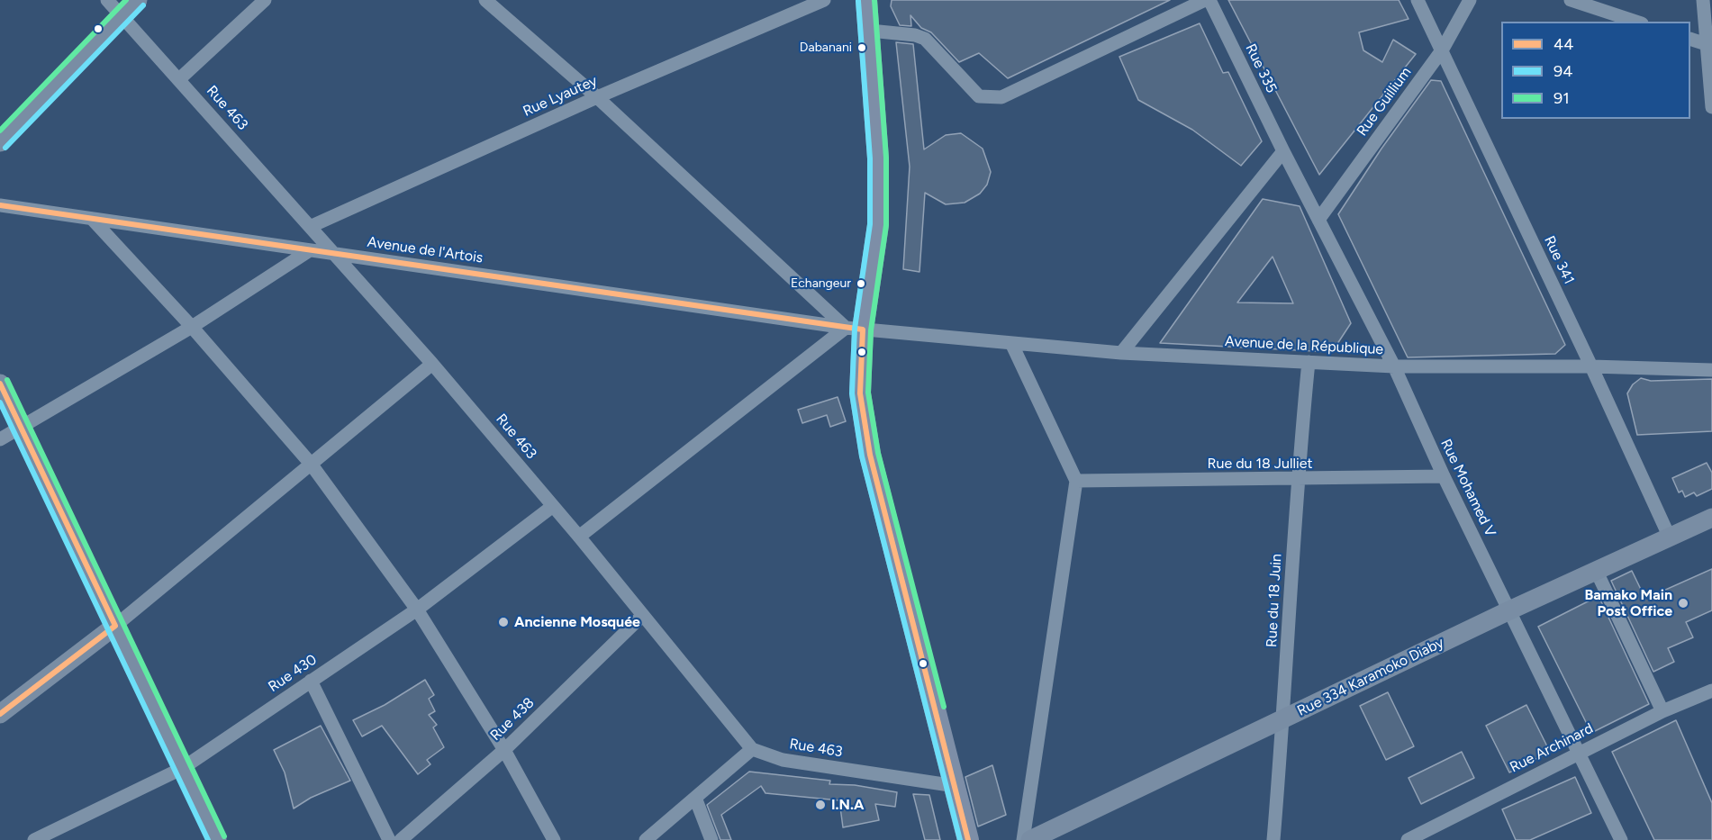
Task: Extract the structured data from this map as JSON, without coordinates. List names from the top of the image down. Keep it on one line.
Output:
{"streets":{"street":["Rue 335","Rue Lyautey","Rue Guillium","Rue 463","Avenue de l'Artois","Rue 341","Avenue de la République","Rue du 18 Julliet","Rue Mohamed V","Rue du 18 Juin","Rue 430","Rue 334 Karamoko Diaby","Rue 438","Rue Archinard"]},"crossings":[["Rue 335","Rue Mohamed V"],["Rue Lyautey","Rue 463"],["Rue Guillium","Rue 341"],["Rue Guillium","Rue Mohamed V"],["Rue 463","Avenue de l'Artois"],["Rue 463","Rue 430"],["Rue 463","Rue 438"],["Avenue de l'Artois","Avenue de la République"],["Rue 341","Avenue de la République"],["Rue 341","Rue 334 Karamoko Diaby"],["Avenue de la République","Rue Mohamed V"],["Avenue de la République","Rue du 18 Juin"],["Rue du 18 Julliet","Rue Mohamed V"],["Rue du 18 Julliet","Rue du 18 Juin"],["Rue Mohamed V","Rue 334 Karamoko Diaby"],["Rue Mohamed V","Rue Archinard"],["Rue du 18 Juin","Rue 334 Karamoko Diaby"]],"places":["Dabanani","Echangeur","Bamako Main Post Office","Ancienne Mosquée","I.N.A"],"lines":["transit line 91","transit line 94","transit line 44"],"legend":["44","94","91"]}
